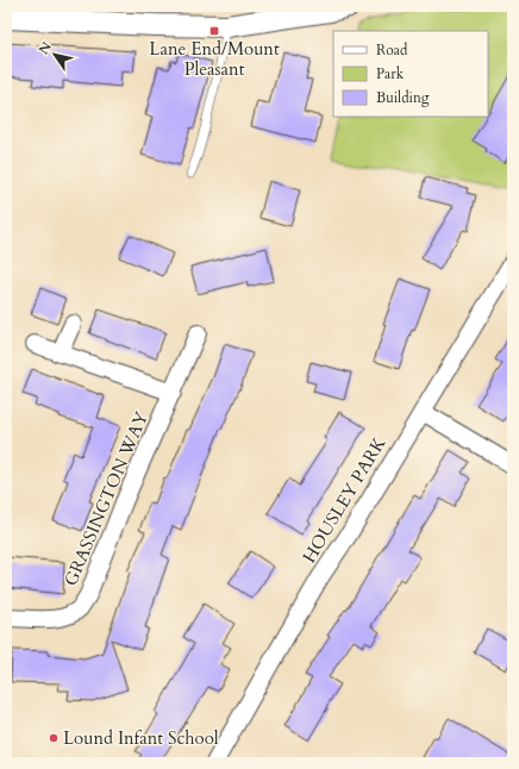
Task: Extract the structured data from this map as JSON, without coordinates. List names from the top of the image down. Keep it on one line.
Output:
{"streets":{"street":["GRASSINGTON WAY","HOUSLEY PARK"]},"places":{"transit":["Lane End/Mount Pleasant"],"other":["Lound Infant School"]},"legend":["Road","Park","Building"],"north":"top left"}
